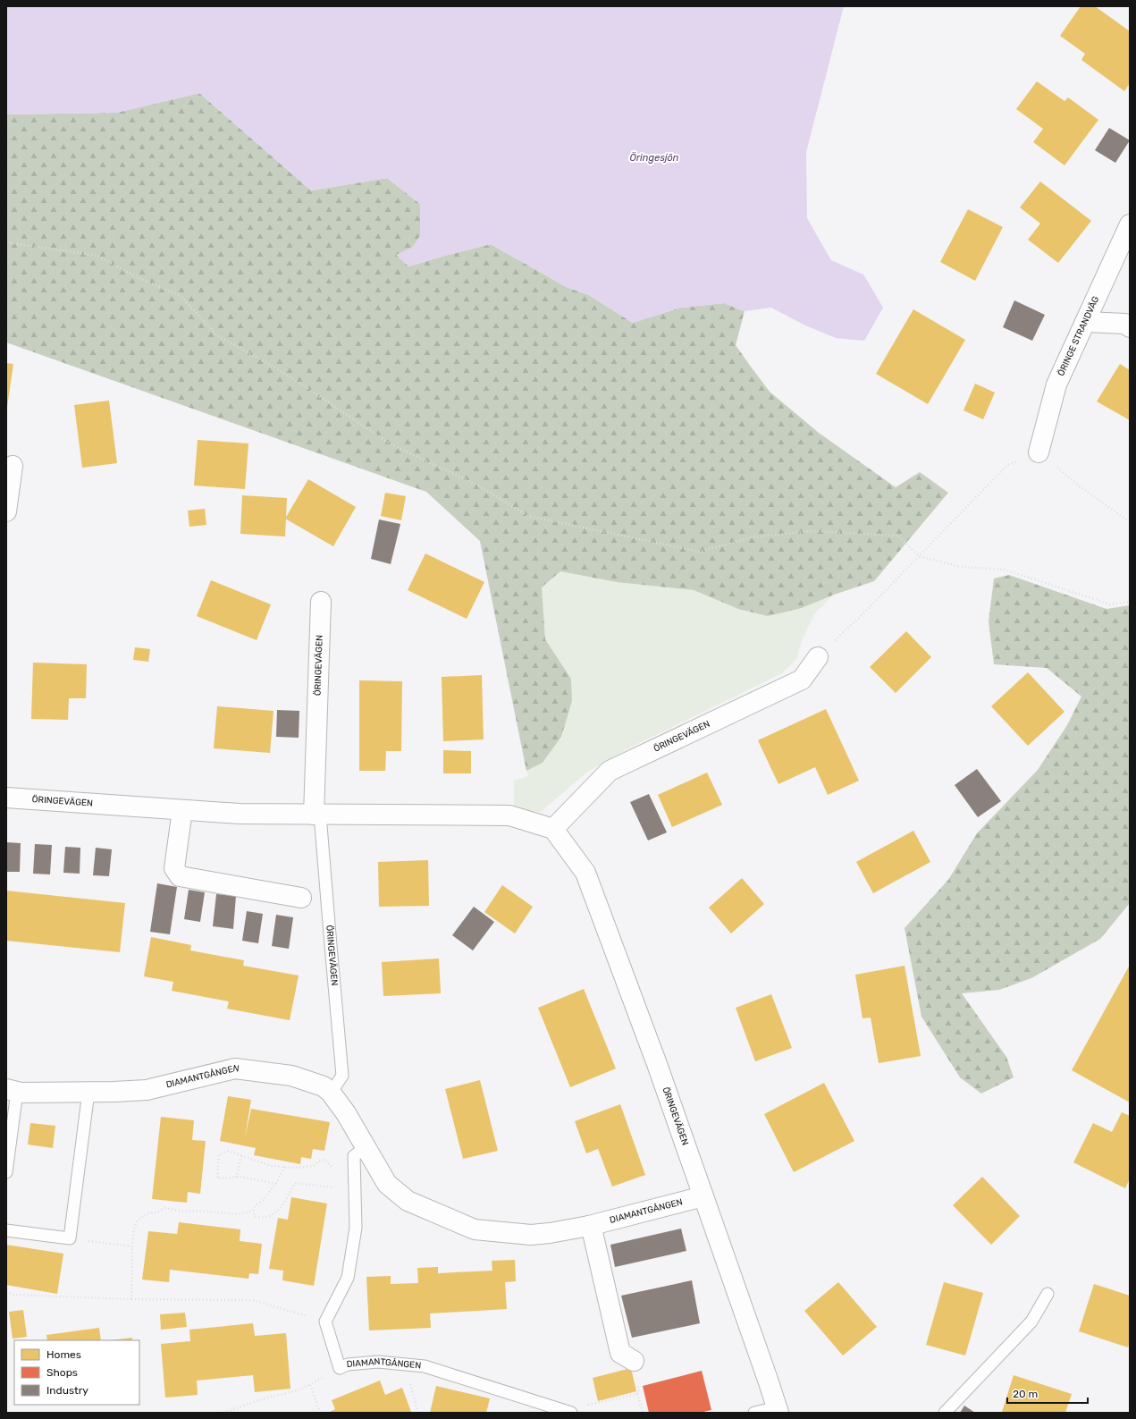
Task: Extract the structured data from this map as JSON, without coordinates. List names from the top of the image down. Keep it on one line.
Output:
{"streets":{"street":["ÖRINGE STRANDVÄG","ÖRINGEVÄGEN","DIAMANTGÅNGEN"]},"crossings":[["ÖRINGEVÄGEN","DIAMANTGÅNGEN"]],"water":["Öringesjön"],"legend":["Homes","Shops","Industry"],"scale_bar":"20 m"}
